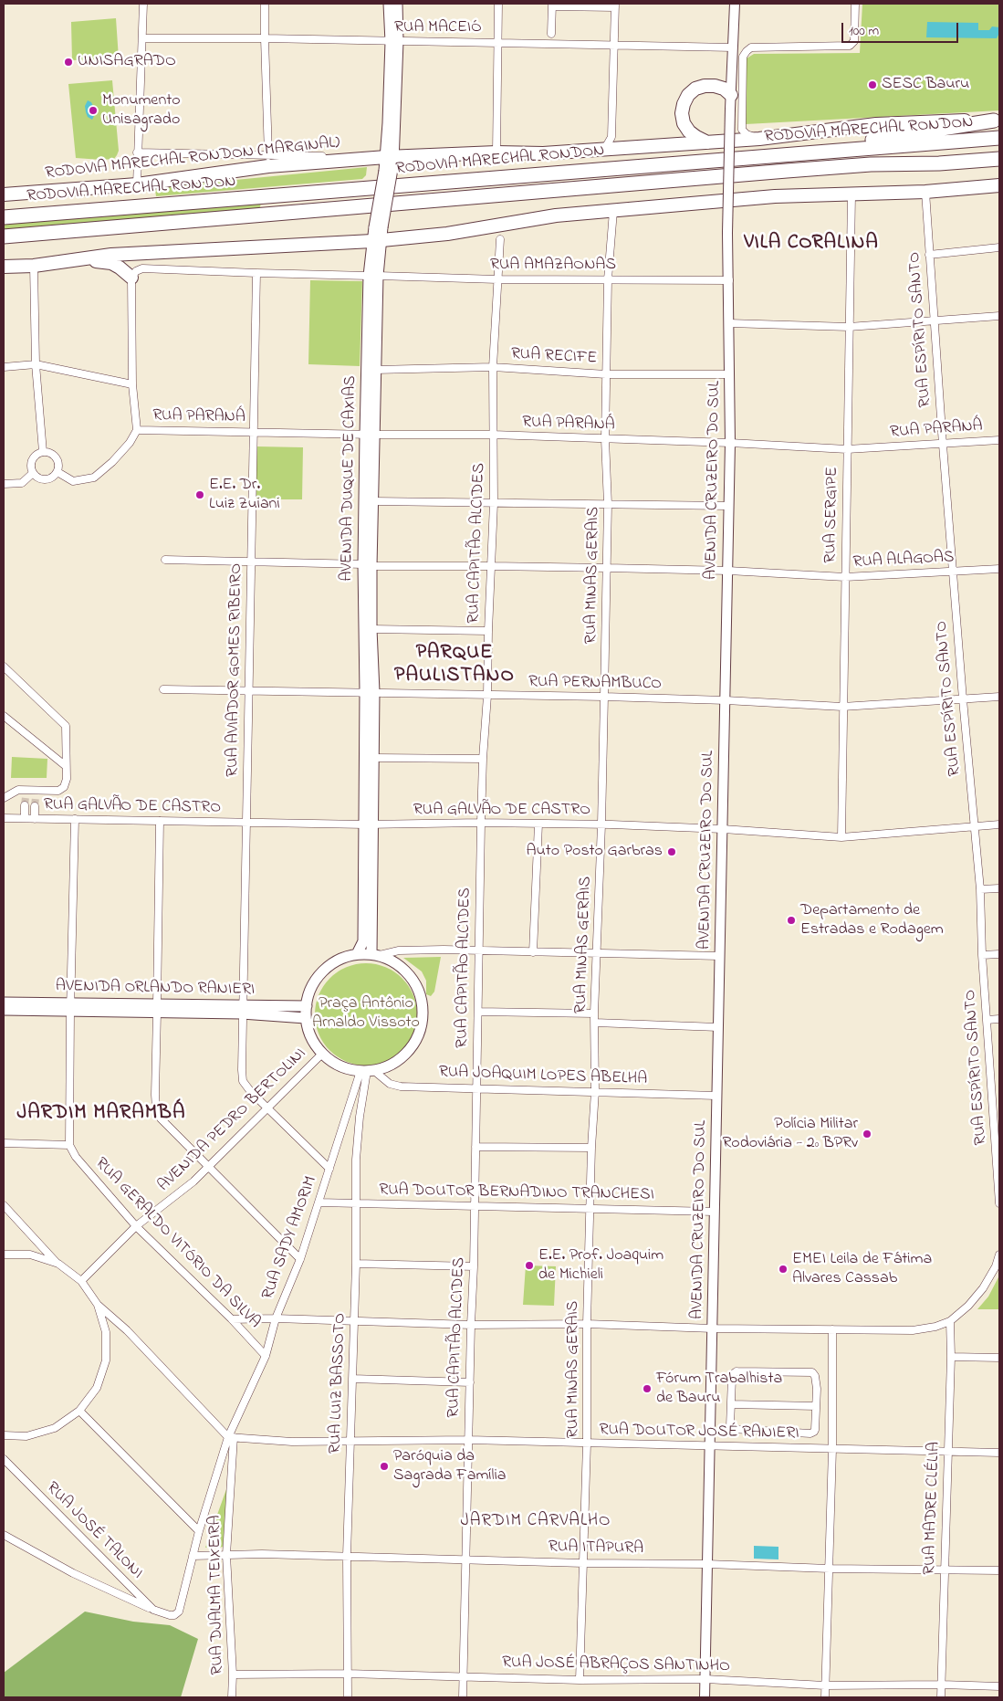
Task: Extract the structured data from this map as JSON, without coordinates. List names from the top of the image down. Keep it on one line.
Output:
{"streets":{"highway":["RODOVIA MARECHAL RONDON","RODOVIA MARECHAL RONDON (MARGINAL)"],"main road":["AVENIDA DUQUE DE CAXIAS","AVENIDA ORLANDO RANIERI"],"street":["RUA MACEIÓ","RUA AMAZAONAS","RUA ESPÍRITO SANTO","RUA RECIFE","RUA PARANÁ","AVENIDA CRUZEIRO DO SUL","RUA SERGIPE","RUA CAPITÃO ALCIDES","RUA ALAGOAS","RUA MINAS GERAIS","RUA AVIADOR GOMES RIBEIRO","RUA PERNAMBUCO","RUA GALVÃO DE CASTRO","RUA JOAQUIM LOPES ABELHA","AVENIDA PEDRO BERTOLINI","RUA DOUTOR BERNADINO TRANCHESI","RUA SADY AMORIM","RUA GERALDO VITÓRIO DA SILVA","RUA LUIZ BASSOTO","RUA DOUTOR JOSÉ RANIERI","RUA MADRE CLÉLIA","RUA JOSÉ TALONI","RUA ITAPURA","RUA DJALMA TEIXEIRA","RUA JOSÉ ABRAÇOS SANTINHO"]},"crossings":[["RUA MACEIÓ","AVENIDA DUQUE DE CAXIAS"],["RUA MACEIÓ","AVENIDA CRUZEIRO DO SUL"],["RODOVIA MARECHAL RONDON (MARGINAL)","AVENIDA DUQUE DE CAXIAS"],["RUA AMAZAONAS","AVENIDA DUQUE DE CAXIAS"],["RUA AMAZAONAS","AVENIDA CRUZEIRO DO SUL"],["RUA AMAZAONAS","RUA CAPITÃO ALCIDES"],["RUA AMAZAONAS","RUA MINAS GERAIS"],["RUA AMAZAONAS","RUA AVIADOR GOMES RIBEIRO"],["RUA ESPÍRITO SANTO","RUA PARANÁ"],["RUA ESPÍRITO SANTO","RUA ALAGOAS"],["RUA ESPÍRITO SANTO","RUA PERNAMBUCO"],["RUA ESPÍRITO SANTO","RUA GALVÃO DE CASTRO"],["RUA RECIFE","AVENIDA DUQUE DE CAXIAS"],["RUA RECIFE","AVENIDA CRUZEIRO DO SUL"],["RUA RECIFE","RUA CAPITÃO ALCIDES"],["RUA RECIFE","RUA MINAS GERAIS"],["RUA PARANÁ","AVENIDA DUQUE DE CAXIAS"],["RUA PARANÁ","AVENIDA CRUZEIRO DO SUL"],["RUA PARANÁ","RUA SERGIPE"],["RUA PARANÁ","RUA CAPITÃO ALCIDES"],["RUA PARANÁ","RUA MINAS GERAIS"],["RUA PARANÁ","RUA AVIADOR GOMES RIBEIRO"],["AVENIDA DUQUE DE CAXIAS","RUA ALAGOAS"],["AVENIDA DUQUE DE CAXIAS","RUA PERNAMBUCO"],["AVENIDA DUQUE DE CAXIAS","RUA GALVÃO DE CASTRO"],["AVENIDA DUQUE DE CAXIAS","AVENIDA ORLANDO RANIERI"],["AVENIDA DUQUE DE CAXIAS","RUA JOAQUIM LOPES ABELHA"],["AVENIDA DUQUE DE CAXIAS","AVENIDA PEDRO BERTOLINI"],["AVENIDA DUQUE DE CAXIAS","RUA SADY AMORIM"],["AVENIDA DUQUE DE CAXIAS","RUA LUIZ BASSOTO"],["AVENIDA CRUZEIRO DO SUL","RUA ALAGOAS"],["AVENIDA CRUZEIRO DO SUL","RUA PERNAMBUCO"],["AVENIDA CRUZEIRO DO SUL","RUA GALVÃO DE CASTRO"],["AVENIDA CRUZEIRO DO SUL","RUA JOAQUIM LOPES ABELHA"],["AVENIDA CRUZEIRO DO SUL","RUA DOUTOR BERNADINO TRANCHESI"],["AVENIDA CRUZEIRO DO SUL","RUA DOUTOR JOSÉ RANIERI"],["AVENIDA CRUZEIRO DO SUL","RUA ITAPURA"],["AVENIDA CRUZEIRO DO SUL","RUA JOSÉ ABRAÇOS SANTINHO"],["RUA SERGIPE","RUA ALAGOAS"],["RUA SERGIPE","RUA PERNAMBUCO"],["RUA SERGIPE","RUA GALVÃO DE CASTRO"],["RUA CAPITÃO ALCIDES","RUA ALAGOAS"],["RUA CAPITÃO ALCIDES","RUA PERNAMBUCO"],["RUA CAPITÃO ALCIDES","RUA GALVÃO DE CASTRO"],["RUA CAPITÃO ALCIDES","RUA JOAQUIM LOPES ABELHA"],["RUA CAPITÃO ALCIDES","RUA DOUTOR BERNADINO TRANCHESI"],["RUA CAPITÃO ALCIDES","RUA DOUTOR JOSÉ RANIERI"],["RUA CAPITÃO ALCIDES","RUA ITAPURA"],["RUA CAPITÃO ALCIDES","RUA JOSÉ ABRAÇOS SANTINHO"],["RUA ALAGOAS","RUA MINAS GERAIS"],["RUA ALAGOAS","RUA AVIADOR GOMES RIBEIRO"],["RUA MINAS GERAIS","RUA PERNAMBUCO"],["RUA MINAS GERAIS","RUA GALVÃO DE CASTRO"],["RUA MINAS GERAIS","RUA JOAQUIM LOPES ABELHA"],["RUA MINAS GERAIS","RUA DOUTOR BERNADINO TRANCHESI"],["RUA MINAS GERAIS","RUA DOUTOR JOSÉ RANIERI"],["RUA MINAS GERAIS","RUA ITAPURA"],["RUA MINAS GERAIS","RUA JOSÉ ABRAÇOS SANTINHO"],["RUA AVIADOR GOMES RIBEIRO","RUA PERNAMBUCO"],["RUA AVIADOR GOMES RIBEIRO","RUA GALVÃO DE CASTRO"],["RUA AVIADOR GOMES RIBEIRO","AVENIDA ORLANDO RANIERI"],["RUA AVIADOR GOMES RIBEIRO","AVENIDA PEDRO BERTOLINI"],["RUA AVIADOR GOMES RIBEIRO","RUA SADY AMORIM"],["AVENIDA ORLANDO RANIERI","RUA JOAQUIM LOPES ABELHA"],["AVENIDA ORLANDO RANIERI","AVENIDA PEDRO BERTOLINI"],["AVENIDA ORLANDO RANIERI","RUA SADY AMORIM"],["AVENIDA ORLANDO RANIERI","RUA LUIZ BASSOTO"],["RUA JOAQUIM LOPES ABELHA","AVENIDA PEDRO BERTOLINI"],["RUA JOAQUIM LOPES ABELHA","RUA SADY AMORIM"],["RUA JOAQUIM LOPES ABELHA","RUA LUIZ BASSOTO"],["AVENIDA PEDRO BERTOLINI","RUA SADY AMORIM"],["AVENIDA PEDRO BERTOLINI","RUA GERALDO VITÓRIO DA SILVA"],["AVENIDA PEDRO BERTOLINI","RUA LUIZ BASSOTO"],["RUA DOUTOR BERNADINO TRANCHESI","RUA SADY AMORIM"],["RUA DOUTOR BERNADINO TRANCHESI","RUA LUIZ BASSOTO"],["RUA SADY AMORIM","RUA GERALDO VITÓRIO DA SILVA"],["RUA SADY AMORIM","RUA LUIZ BASSOTO"],["RUA SADY AMORIM","RUA DOUTOR JOSÉ RANIERI"],["RUA SADY AMORIM","RUA JOSÉ TALONI"],["RUA SADY AMORIM","RUA ITAPURA"],["RUA SADY AMORIM","RUA DJALMA TEIXEIRA"],["RUA LUIZ BASSOTO","RUA DOUTOR JOSÉ RANIERI"],["RUA LUIZ BASSOTO","RUA ITAPURA"],["RUA LUIZ BASSOTO","RUA JOSÉ ABRAÇOS SANTINHO"],["RUA DOUTOR JOSÉ RANIERI","RUA MADRE CLÉLIA"],["RUA DOUTOR JOSÉ RANIERI","RUA DJALMA TEIXEIRA"],["RUA MADRE CLÉLIA","RUA ITAPURA"],["RUA MADRE CLÉLIA","RUA JOSÉ ABRAÇOS SANTINHO"],["RUA ITAPURA","RUA DJALMA TEIXEIRA"],["RUA DJALMA TEIXEIRA","RUA JOSÉ ABRAÇOS SANTINHO"]],"districts":["VILA CORALINA","PARQUE PAULISTANO","JARDIM MARAMBÁ","JARDIM CARVALHO"],"parks":["Praça Antônio Arnaldo Vissoto"],"places":["UNISAGRADO","SESC Bauru","Monumento Unisagrado","E.E. Dr. Luiz Zuiani","Auto Posto Garbras","Departamento de Estradas e Rodagem","Polícia Militar Rodoviária - 2º BPRv","E.E. Prof. Joaquim de Michieli","EMEI Leila de Fátima Alvares Cassab","Fórum Trabalhista de Bauru","Paróquia da Sagrada Família"],"scale_bar":"100 m"}
